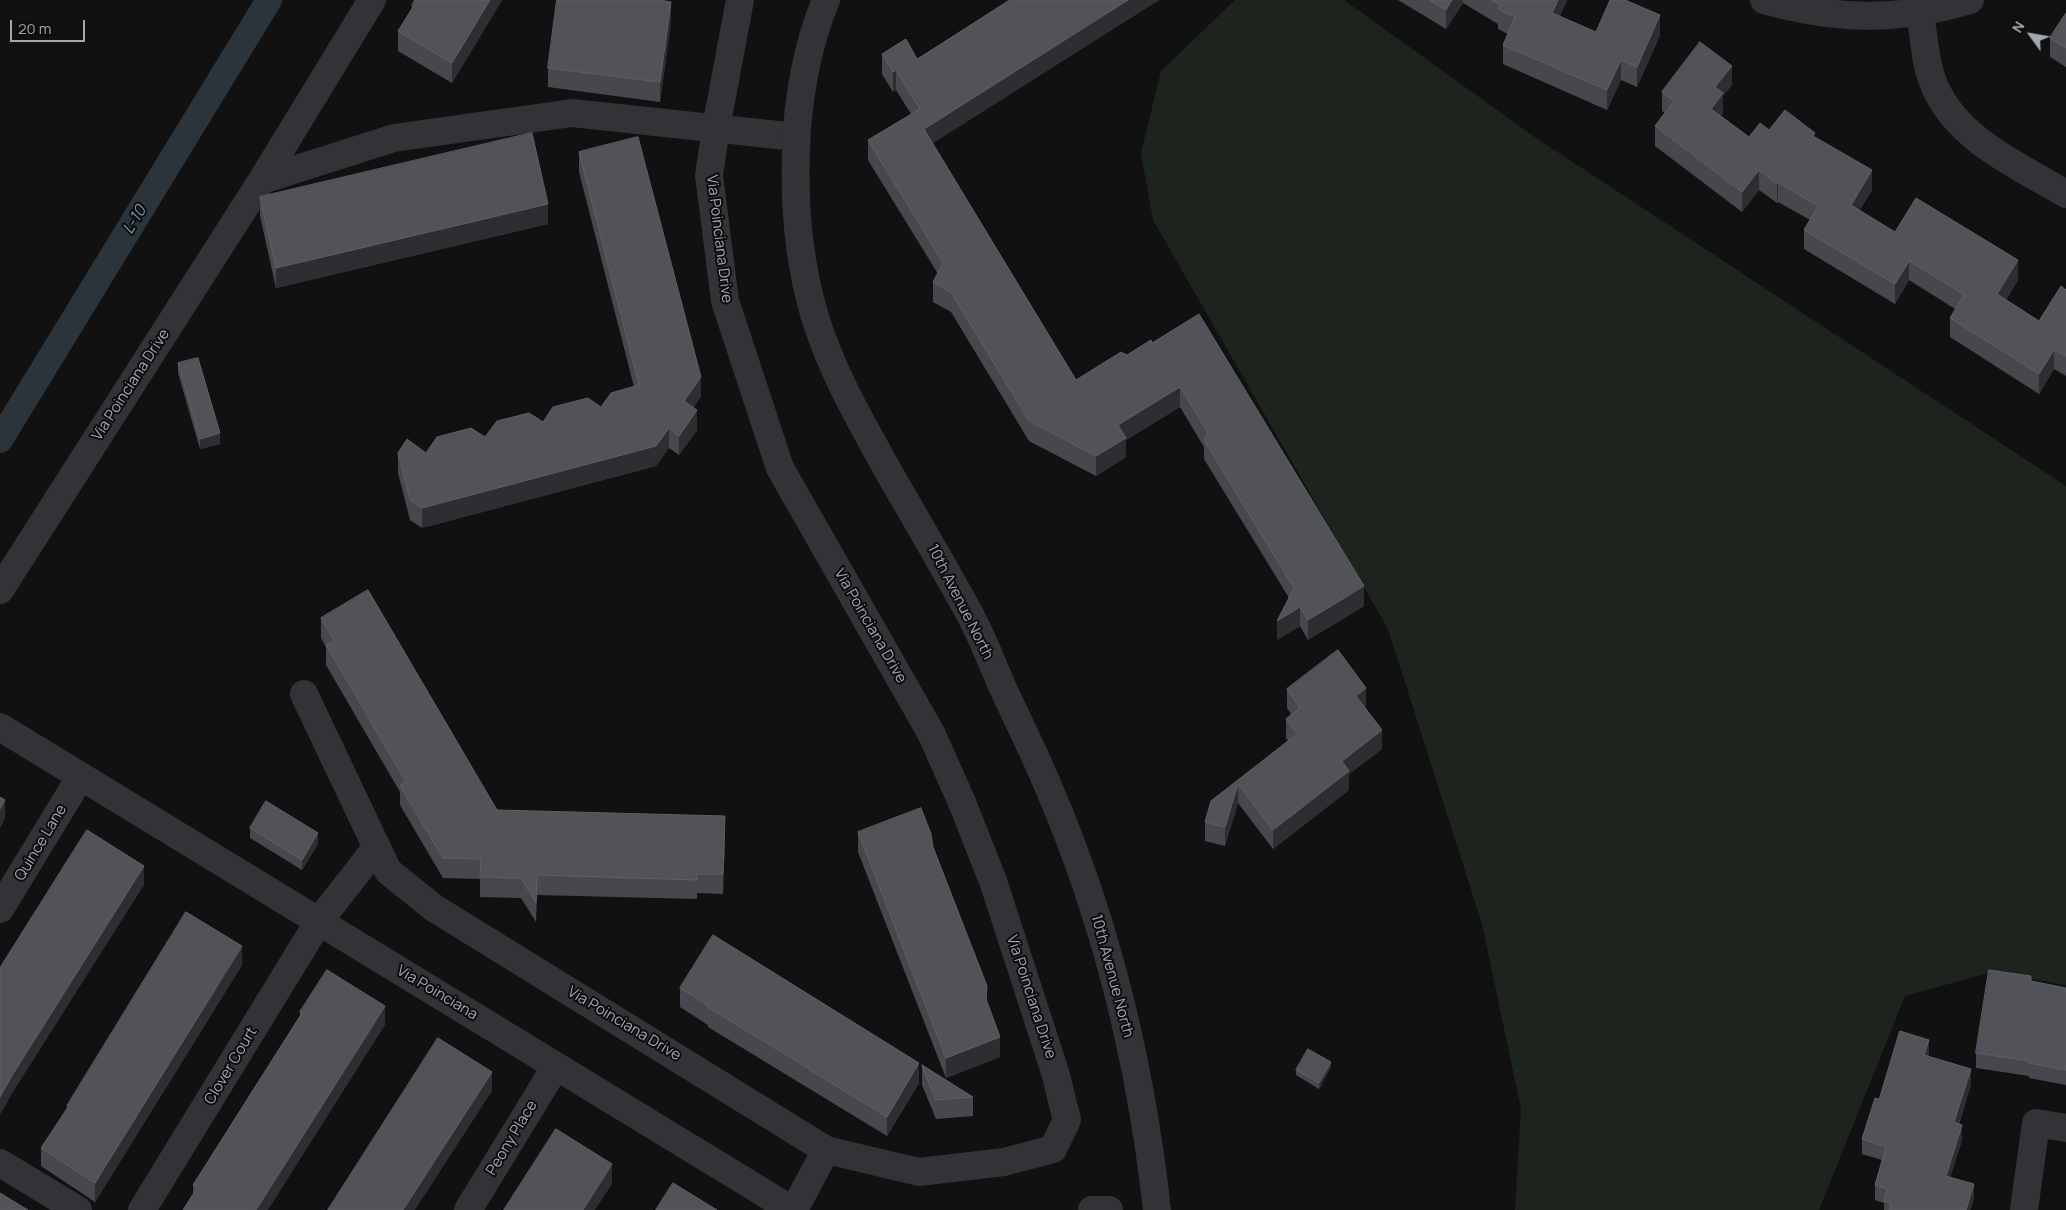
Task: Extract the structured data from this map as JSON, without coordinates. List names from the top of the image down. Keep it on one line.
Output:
{"streets":{"street":["Via Poinciana Drive","10th Avenue North","Quince Lane","Via Poinciana","Clover Court","Peony Place"]},"crossings":[["Quince Lane","Via Poinciana"],["Via Poinciana","Clover Court"],["Via Poinciana","Peony Place"]],"water":["L-10"],"scale_bar":"20 m","north":"top left"}
